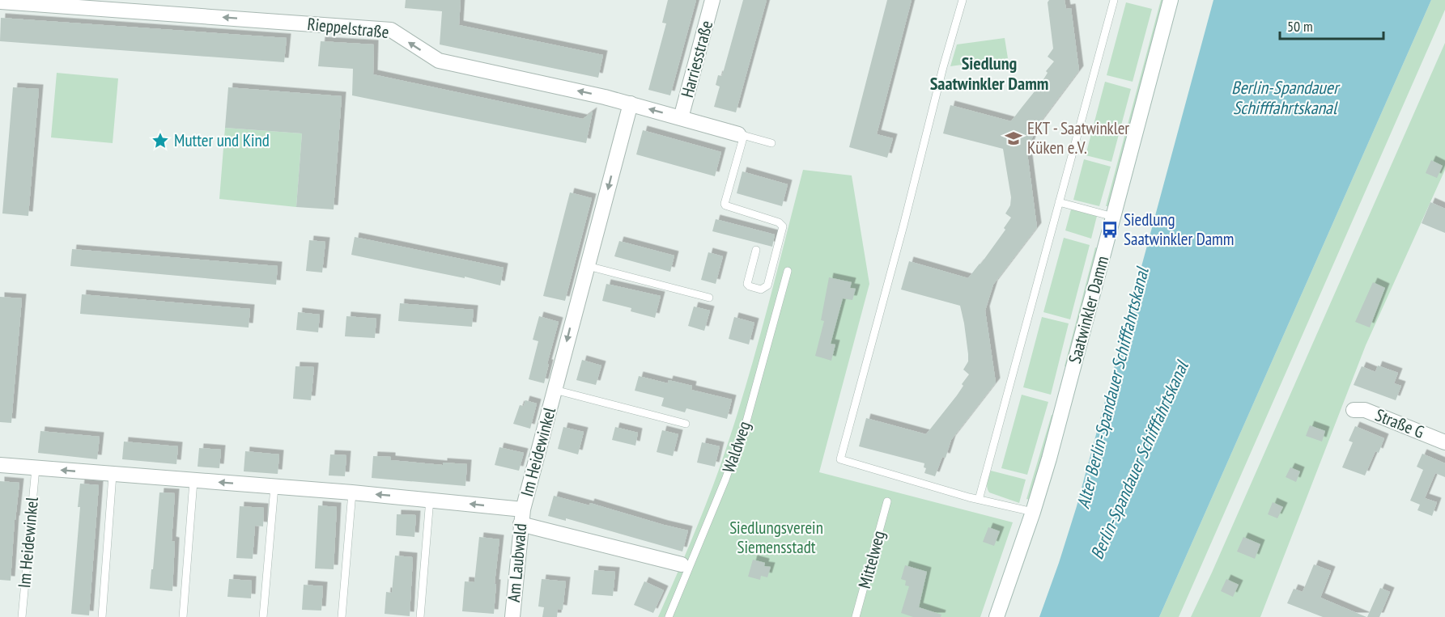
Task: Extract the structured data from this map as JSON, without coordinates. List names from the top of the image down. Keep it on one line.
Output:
{"streets":{"street":["Rieppelstraße","Harriesstraße","Saatwinkler Damm","Straße G","Im Heidewinkel","Am Laubwald"],"lane":["Waldweg","Mittelweg"]},"crossings":[["Rieppelstraße","Harriesstraße"],["Rieppelstraße","Im Heidewinkel"],["Waldweg","Im Heidewinkel"],["Im Heidewinkel","Am Laubwald"]],"one_way":["Rieppelstraße"],"districts":["Siedlung Saatwinkler Damm"],"water":["Berlin-Spandauer Schifffahrtskanal","Alter Berlin-Spandauer Schifffahrtskanal"],"parks":["Siedlungsverein Siemensstadt"],"places":{"school or university":["EKT - Saatwinkler Küken e.V."],"place":["Mutter und Kind"],"bus stop":["Siedlung Saatwinkler Damm"]},"scale_bar":"50 m"}
